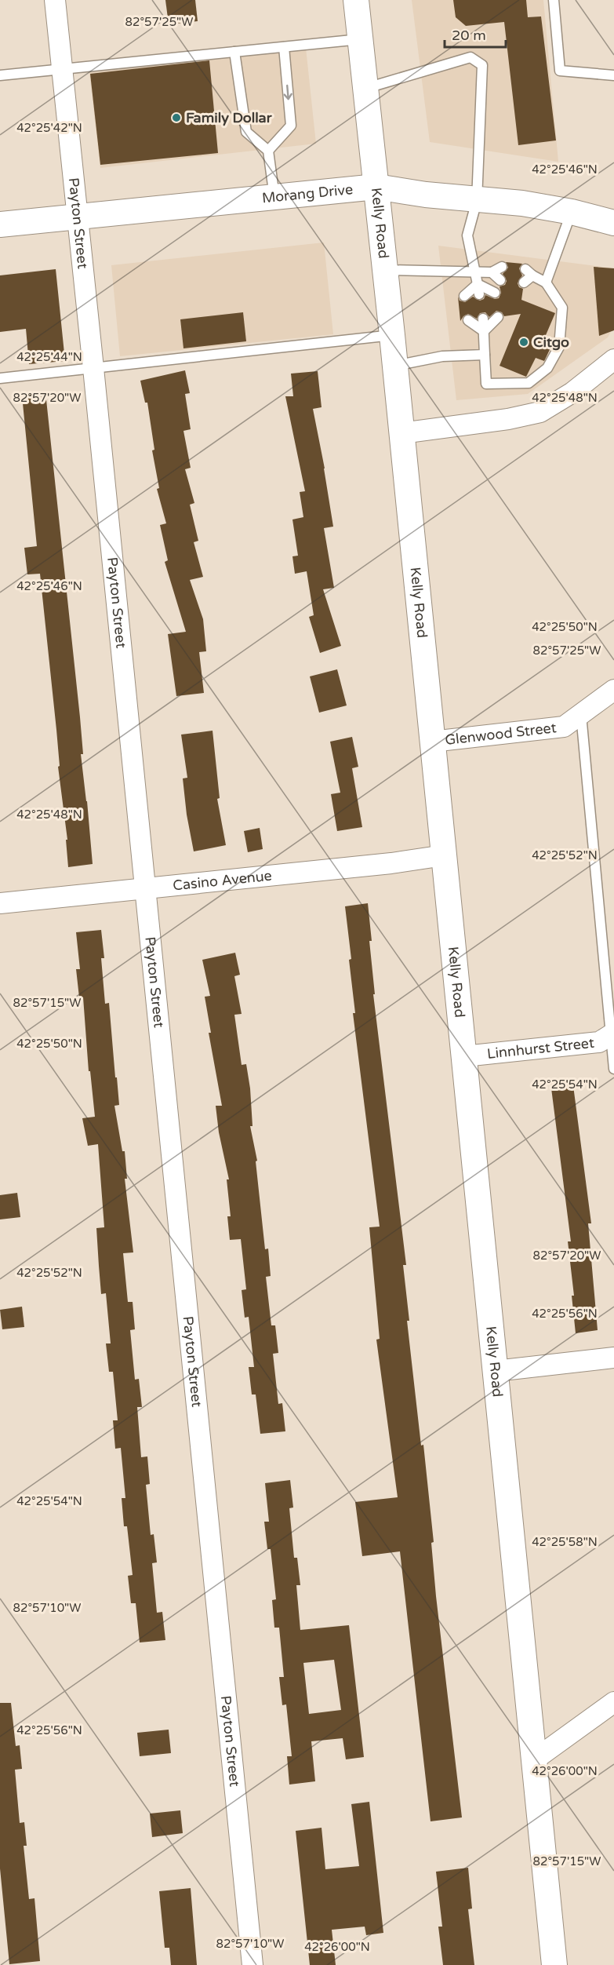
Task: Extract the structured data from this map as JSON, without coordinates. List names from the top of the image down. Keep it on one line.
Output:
{"streets":{"street":["Morang Drive","Payton Street","Kelly Road","Glenwood Street","Casino Avenue","Linnhurst Street"]},"crossings":[["Morang Drive","Payton Street"],["Morang Drive","Kelly Road"],["Payton Street","Casino Avenue"],["Kelly Road","Glenwood Street"],["Kelly Road","Casino Avenue"],["Kelly Road","Linnhurst Street"]],"places":["Family Dollar","Citgo"],"scale_bar":"20 m","coordinates":["82°57'25\"W","42°25'42\"N","42°25'46\"N","42°25'44\"N","82°57'20\"W","42°25'48\"N","42°25'50\"N","42°25'52\"N","82°57'15\"W","42°25'54\"N","42°25'56\"N","42°25'58\"N","82°57'10\"W","42°26'00\"N"]}
